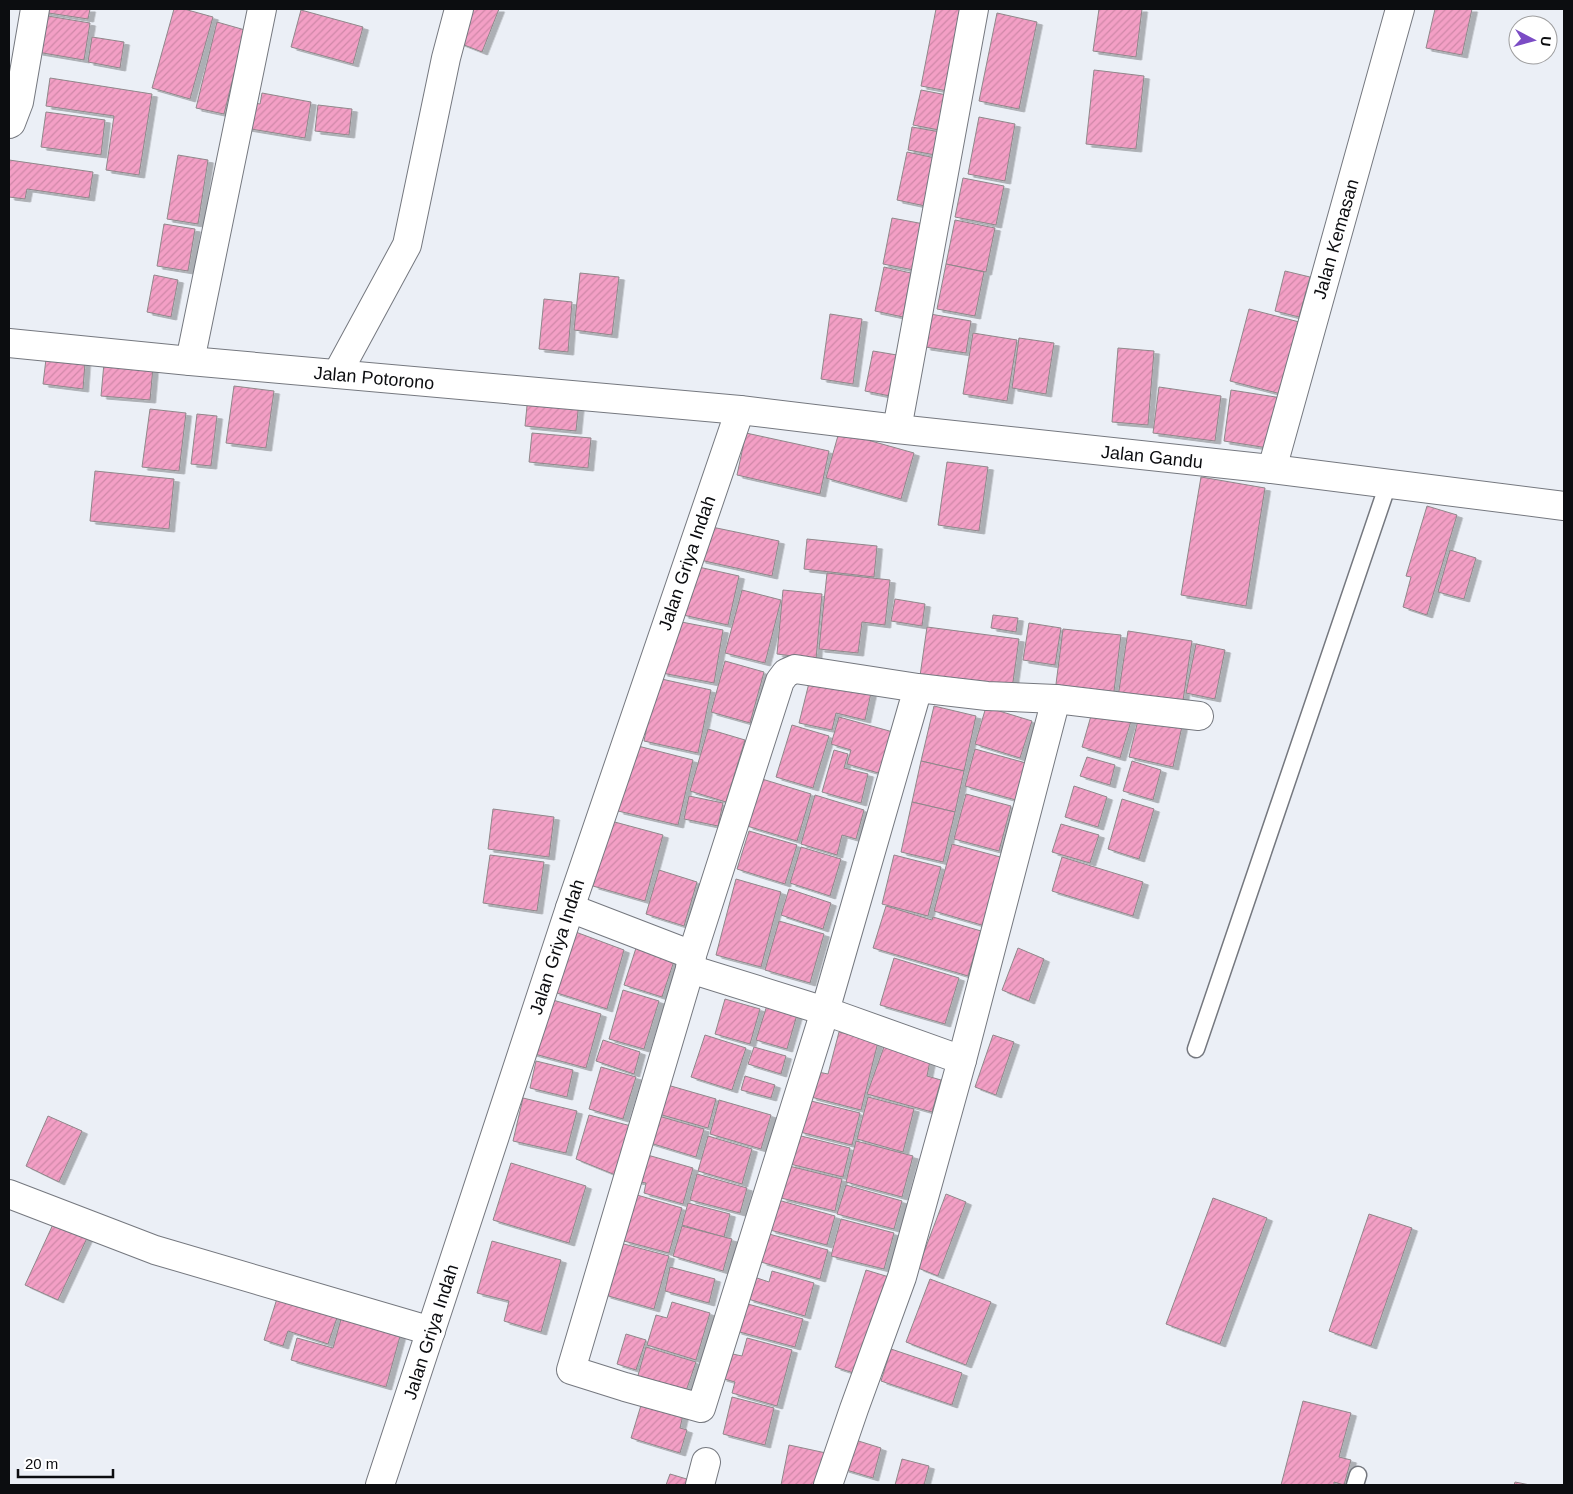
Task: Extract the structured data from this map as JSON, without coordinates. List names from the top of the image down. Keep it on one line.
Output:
{"streets":{"street":["Jalan Kemasan","Jalan Potorono","Jalan Gandu","Jalan Griya Indah"]},"crossings":[["Jalan Kemasan","Jalan Gandu"],["Jalan Potorono","Jalan Gandu"],["Jalan Potorono","Jalan Griya Indah"],["Jalan Gandu","Jalan Griya Indah"]],"scale_bar":"20 m","north":"right"}
